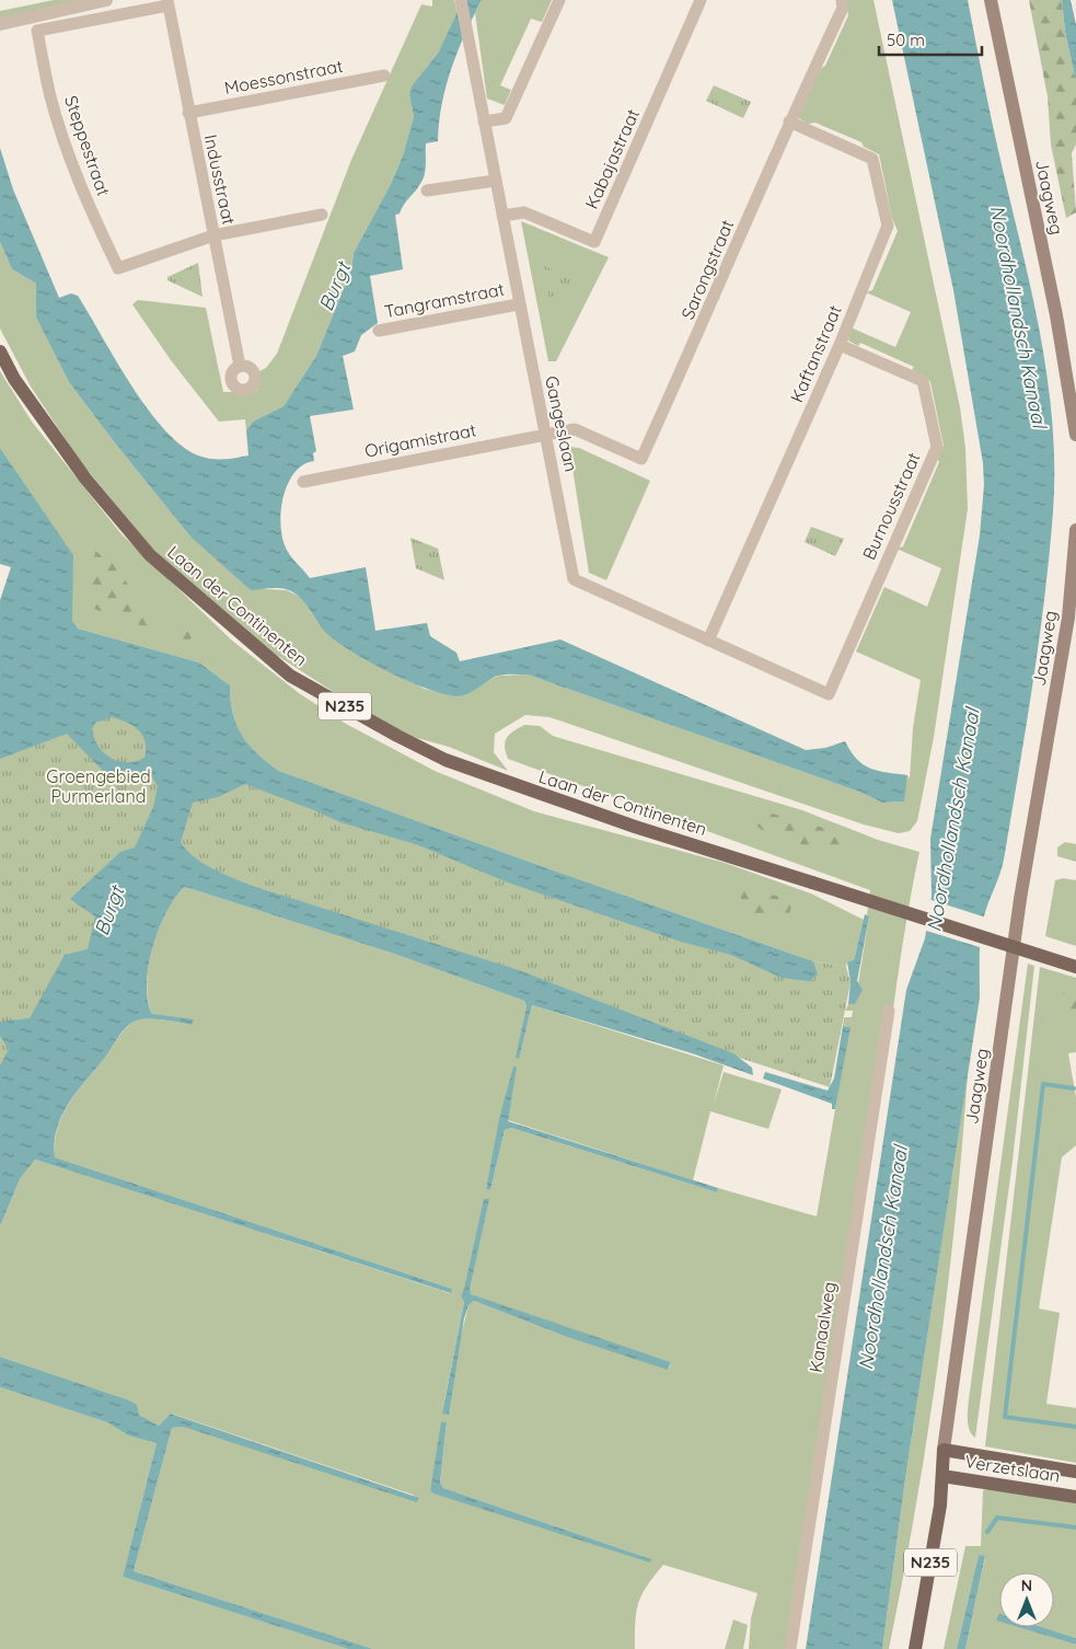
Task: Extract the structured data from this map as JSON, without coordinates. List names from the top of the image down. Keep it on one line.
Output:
{"streets":{"main road":["Jaagweg","Laan der Continenten","N235","Verzetslaan"],"street":["Moessonstraat","Steppestraat","Kabajastraat","Indusstraat","Sarongstraat","Tangramstraat","Kaftanstraat","Gangeslaan","Origamistraat","Burnousstraat","Kanaalweg"]},"crossings":[["Moessonstraat","Indusstraat"],["Steppestraat","Indusstraat"],["Kabajastraat","Gangeslaan"],["Jaagweg","Verzetslaan"],["Sarongstraat","Kaftanstraat"],["Sarongstraat","Gangeslaan"],["Sarongstraat","Origamistraat"],["Tangramstraat","Gangeslaan"],["Kaftanstraat","Gangeslaan"],["Kaftanstraat","Burnousstraat"],["Gangeslaan","Origamistraat"],["Gangeslaan","Burnousstraat"]],"water":["Burgt","Noordhollandsch Kanaal"],"parks":["Groengebied Purmerland"],"scale_bar":"50 m","north":"top"}
